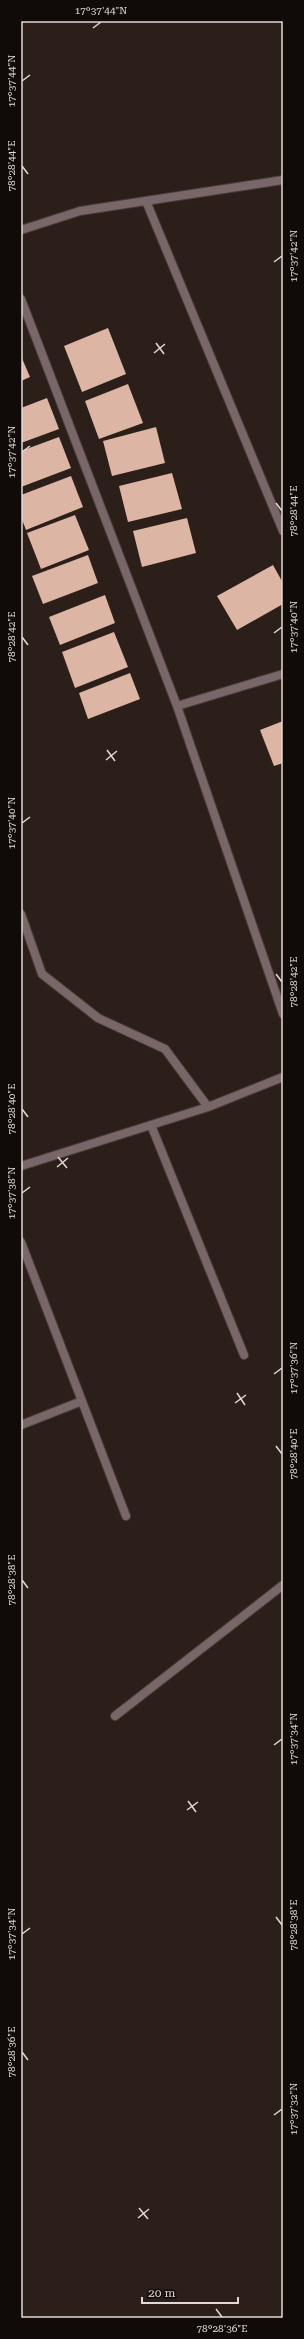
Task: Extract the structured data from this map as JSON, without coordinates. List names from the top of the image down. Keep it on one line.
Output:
{"scale_bar":"20 m","coordinates":["17°37'44\"N","78°28'44\"E","17°37'42\"N","17°37'40\"N","78°28'42\"E","78°28'40\"E","17°37'38\"N","17°37'36\"N","78°28'38\"E","17°37'34\"N","78°28'36\"E","17°37'32\"N"]}
